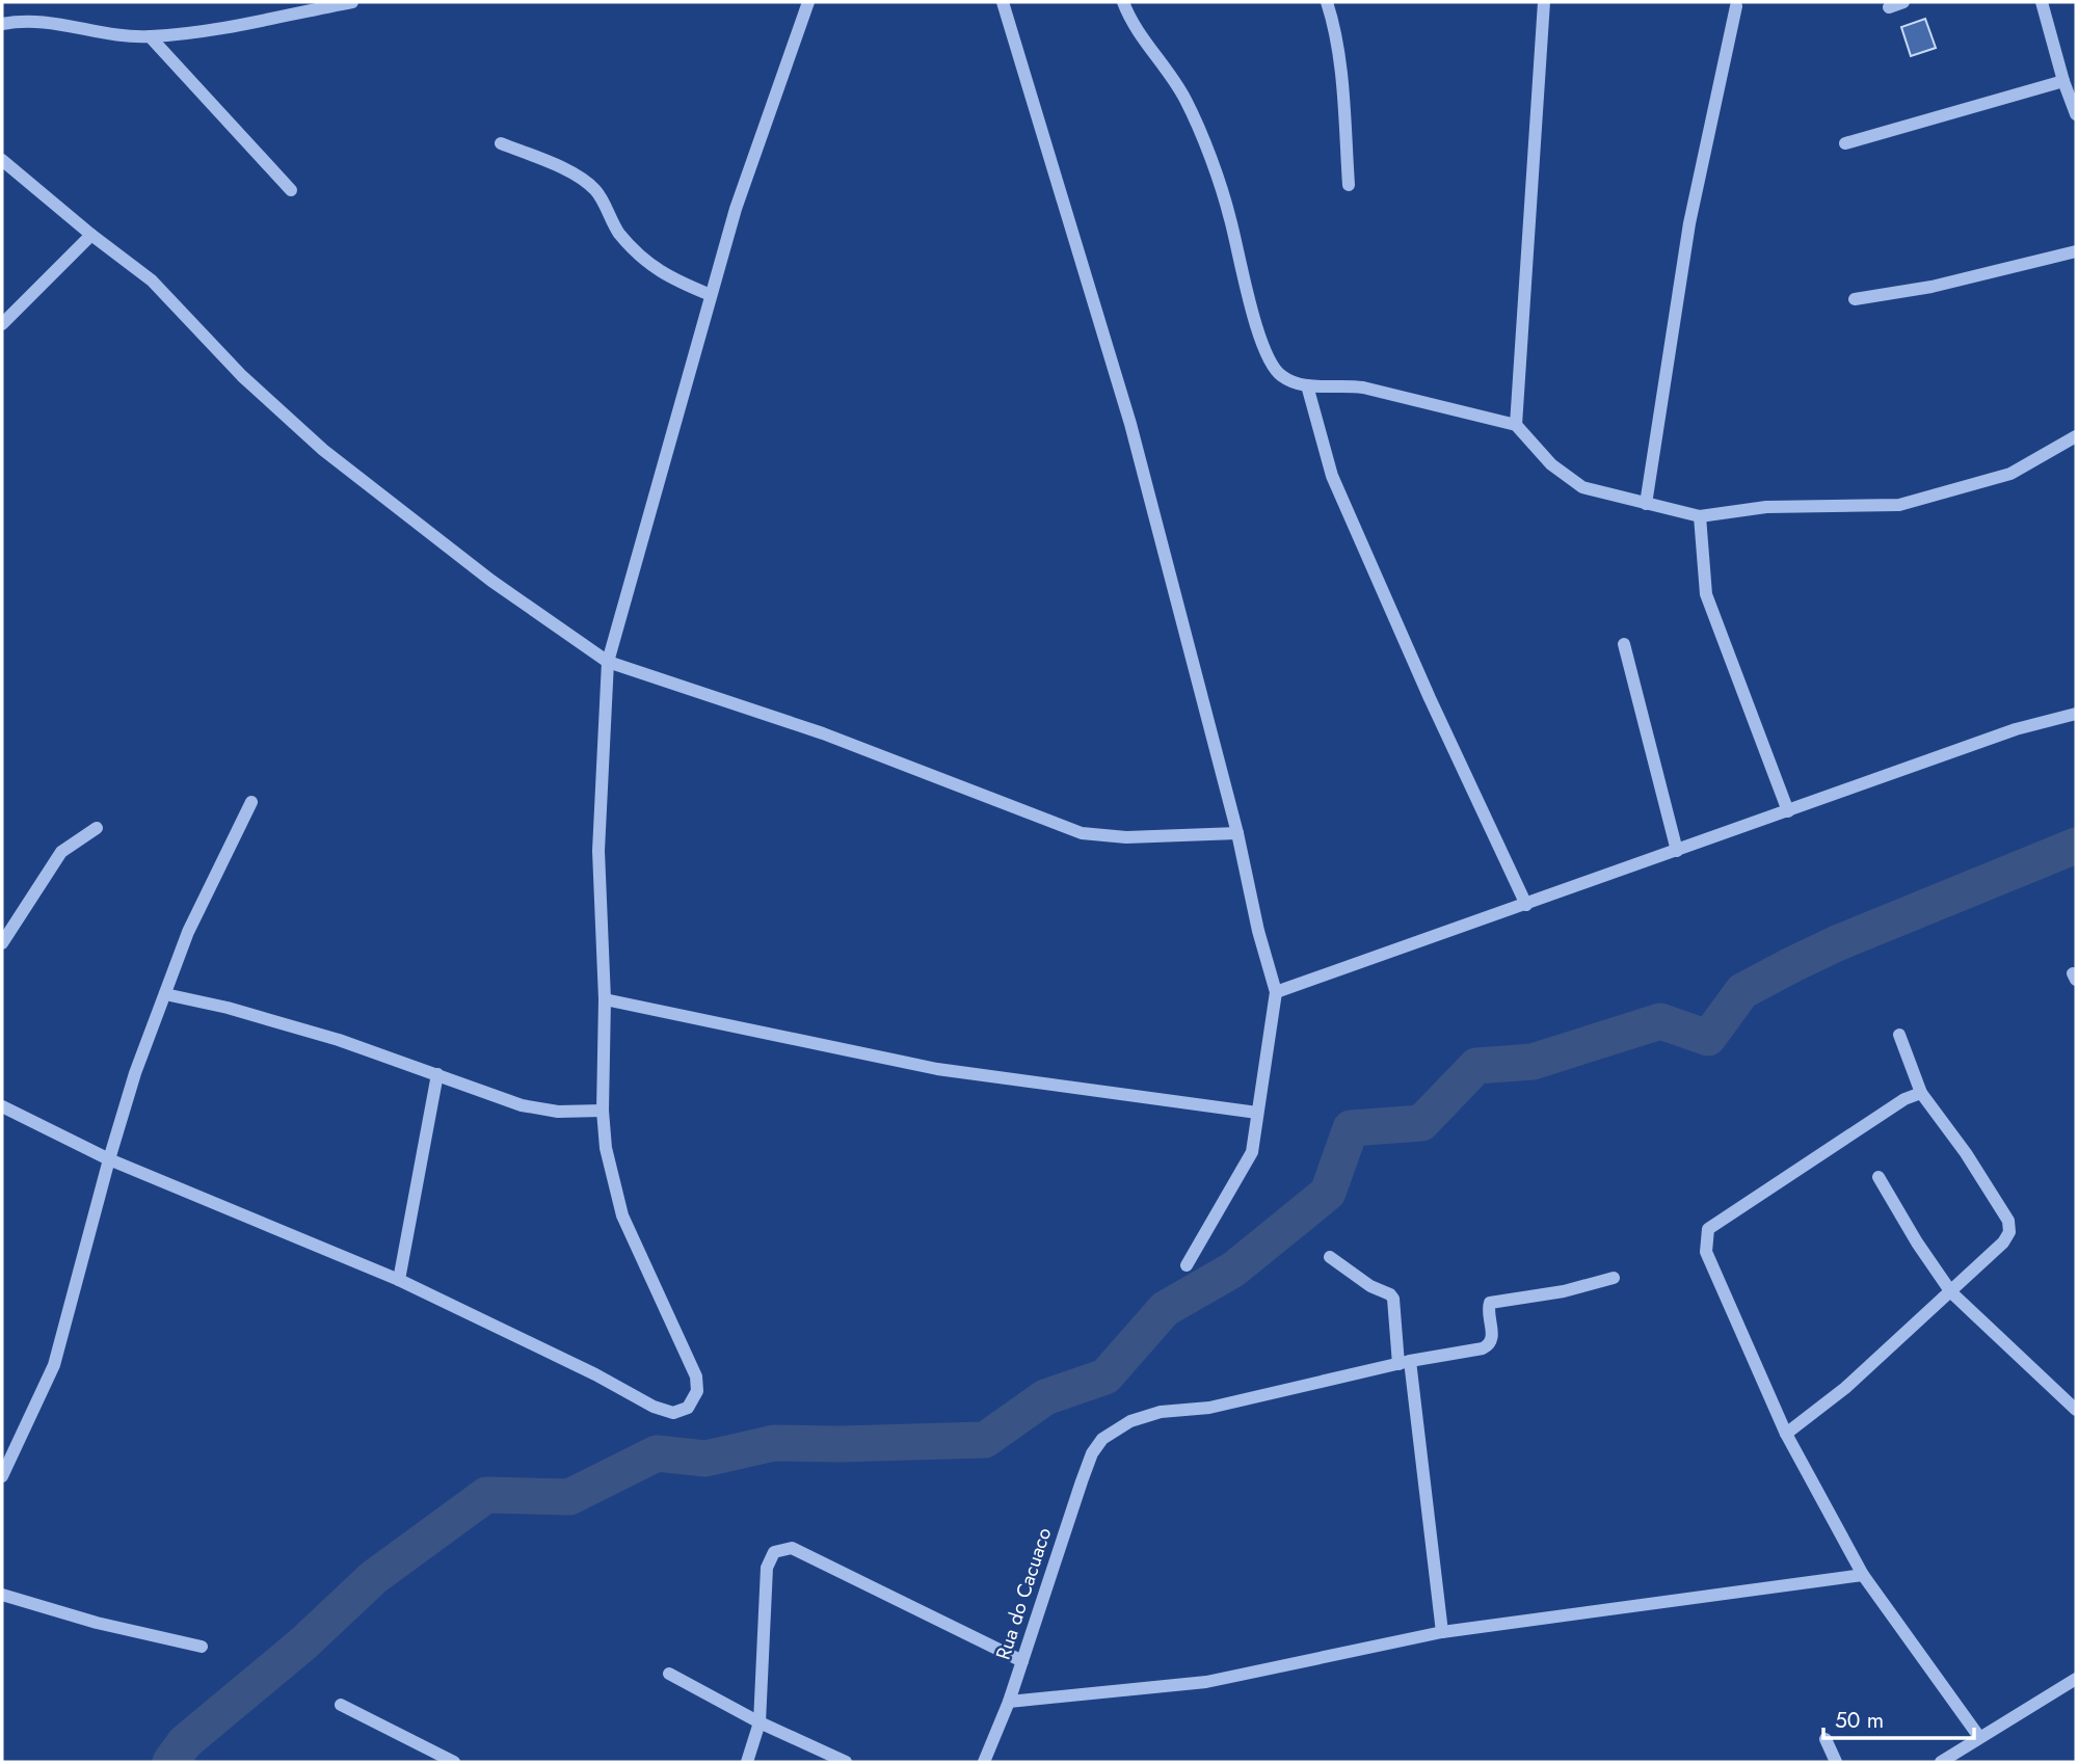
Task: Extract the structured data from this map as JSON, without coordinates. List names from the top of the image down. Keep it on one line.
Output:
{"streets":{"street":["Rua do Cacuaco"]},"scale_bar":"50 m"}
